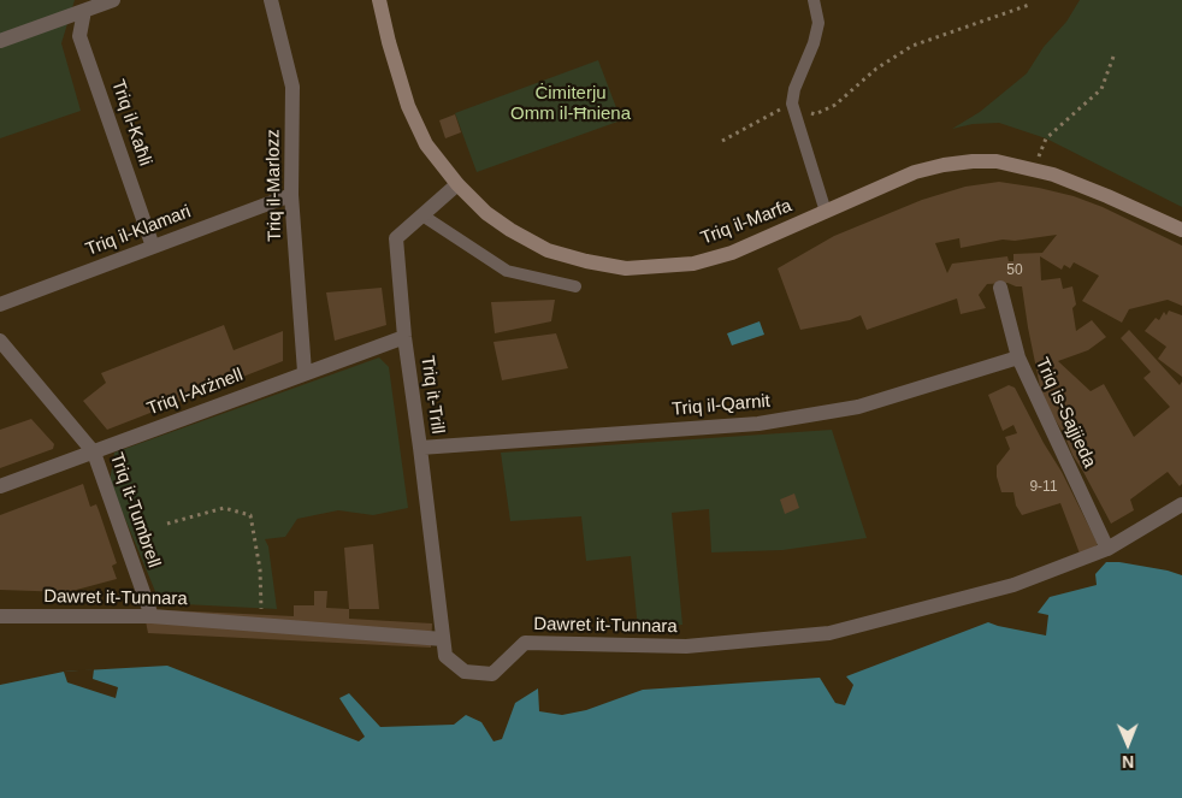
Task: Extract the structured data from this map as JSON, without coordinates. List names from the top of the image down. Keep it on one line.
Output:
{"streets":{"main road":["Triq il-Marfa"],"street":["Triq il-Kaħli","Triq il-Marlozz","Triq il-Klamari","Triq l-Arżnell","Triq it-Trill","Triq il-Qarnit","Triq is-Sajjieda","Triq it-Tumbrell","Dawret it-Tunnara"]},"crossings":[["Triq il-Kaħli","Triq il-Klamari"],["Triq il-Marlozz","Triq il-Klamari"],["Triq il-Marlozz","Triq l-Arżnell"],["Triq il-Marfa","Triq it-Trill"],["Triq l-Arżnell","Triq it-Trill"],["Triq l-Arżnell","Triq it-Tumbrell"],["Triq it-Trill","Triq il-Qarnit"],["Triq it-Trill","Dawret it-Tunnara"],["Triq il-Qarnit","Triq is-Sajjieda"],["Triq is-Sajjieda","Dawret it-Tunnara"],["Triq it-Tumbrell","Dawret it-Tunnara"]],"parks":["Ċimiterju Omm il-Ħniena"],"house_numbers":["50","9-11"],"north":"bottom"}
